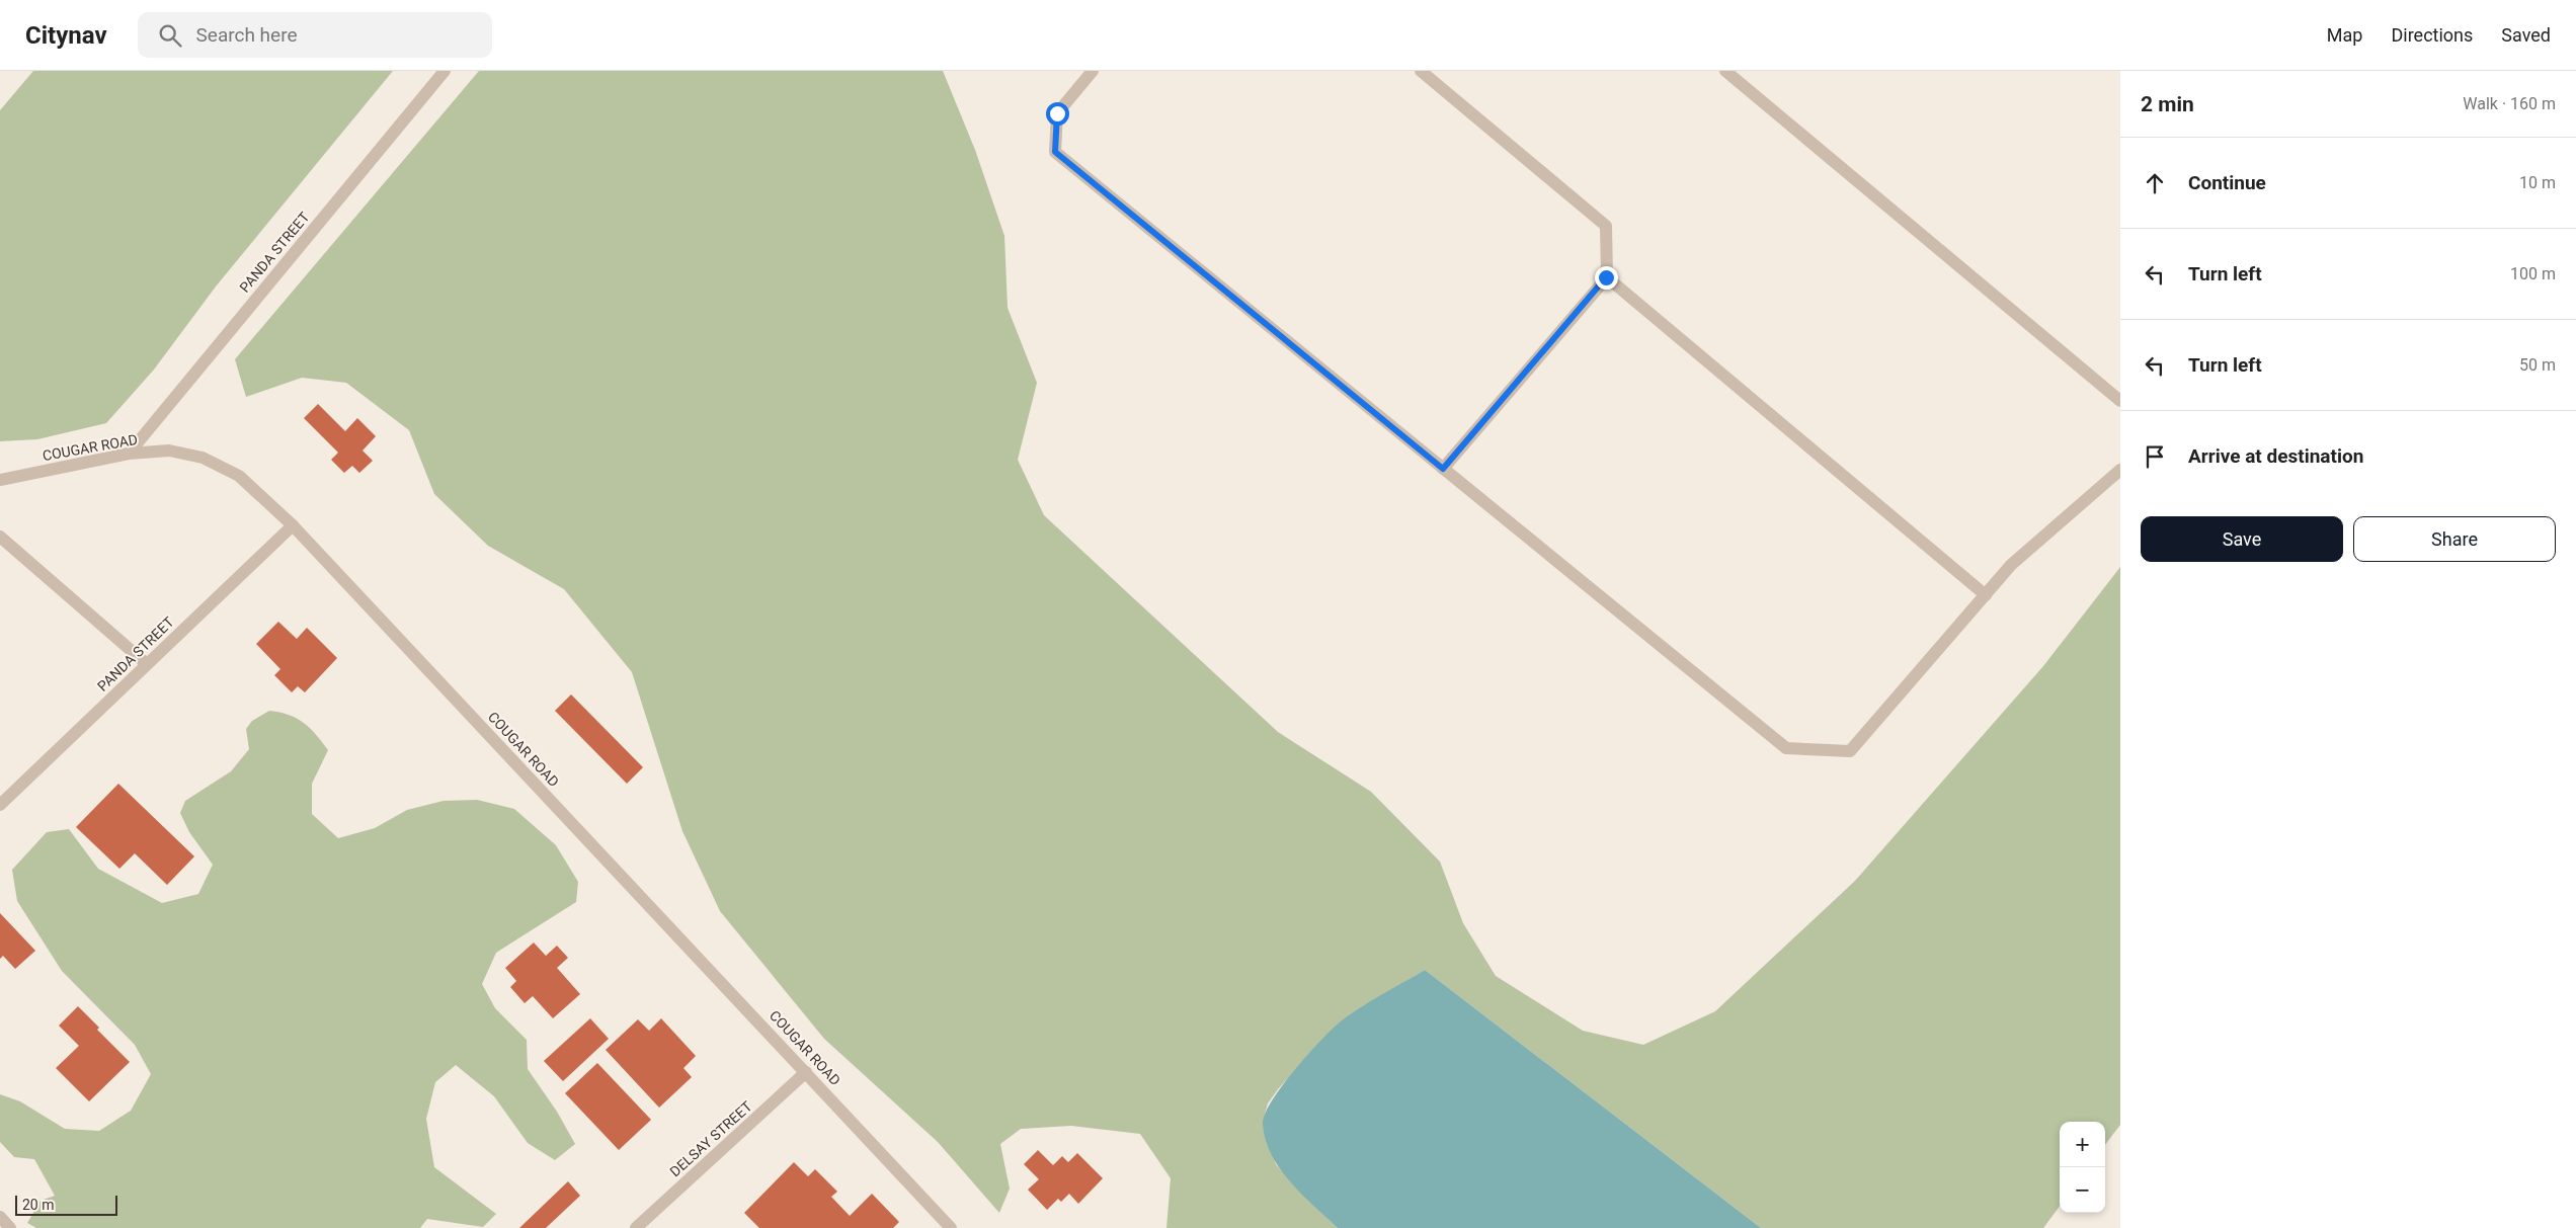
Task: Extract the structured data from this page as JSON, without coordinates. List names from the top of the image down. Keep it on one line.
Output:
{"streets":{"street":["PANDA STREET","COUGAR ROAD","DELSAY STREET"]},"crossings":[["PANDA STREET","COUGAR ROAD"],["COUGAR ROAD","DELSAY STREET"]],"scale_bar":"20 m","page":{"header":"Citynav","search":"Search here","nav":["Map","Directions","Saved"],"heading":["2 min","Walk · 160 m"],"list":[["Continue","10 m"],["Turn left","100 m"],["Turn left","50 m"],"Arrive at destination"],"buttons":["Save","Share"],"map_buttons":["+","−"],"scale":"20 m"}}
